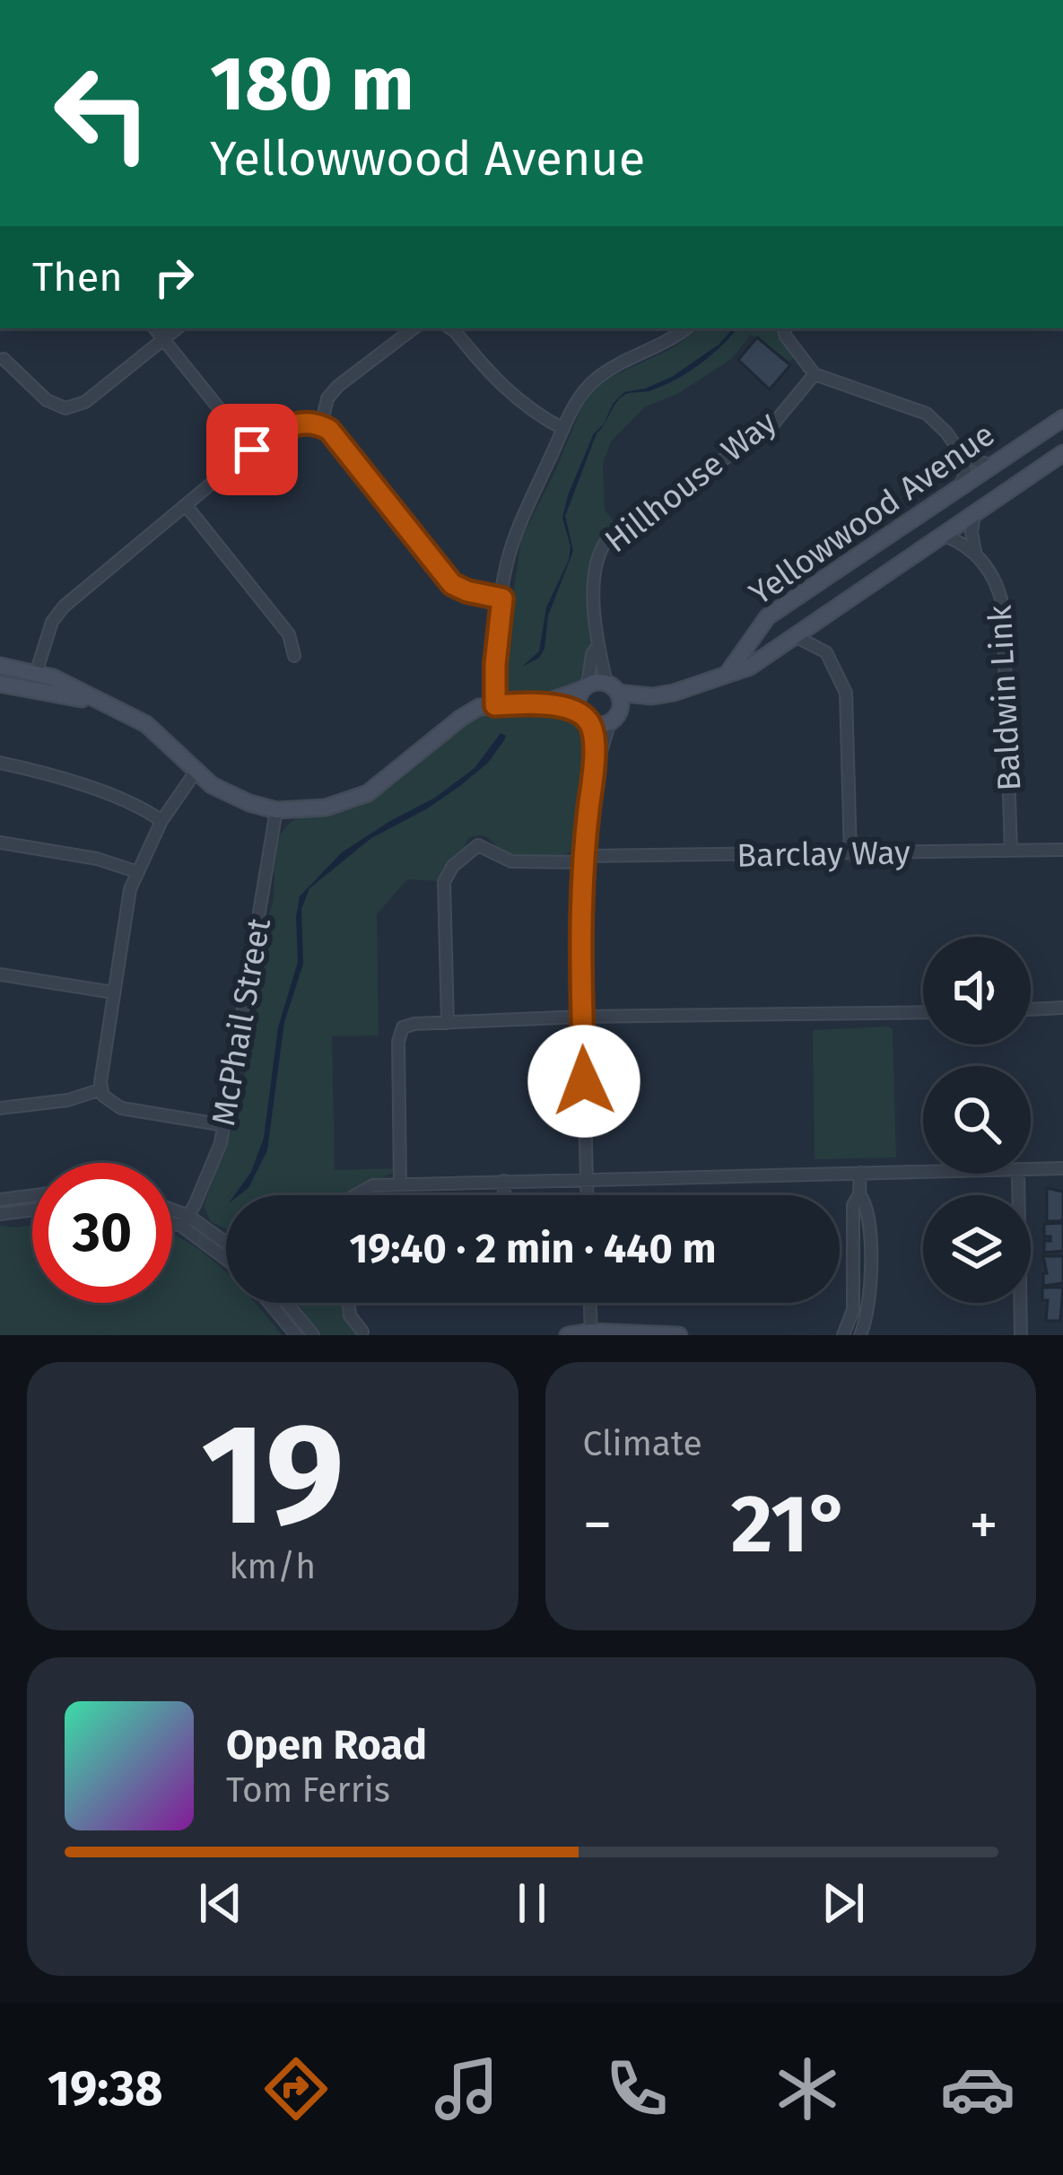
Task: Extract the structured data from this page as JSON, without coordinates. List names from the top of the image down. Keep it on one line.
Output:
{"streets":{"street":["Hillhouse Way","Yellowwood Avenue","Baldwin Link","Barclay Way","McPhail Street"]},"crossings":[["Hillhouse Way","Yellowwood Avenue"],["Yellowwood Avenue","Baldwin Link"],["Baldwin Link","Barclay Way"]],"page":{"turn":["180 m","Yellowwood Avenue"],"then":"Then","limit":"30","trip":"19:40 · 2 min · 440 m","tile":[["19","km/h"],"Climate"],"heat":["−","21°","+"],"song":["Open Road","Tom Ferris"],"tabs":"19:38"}}
